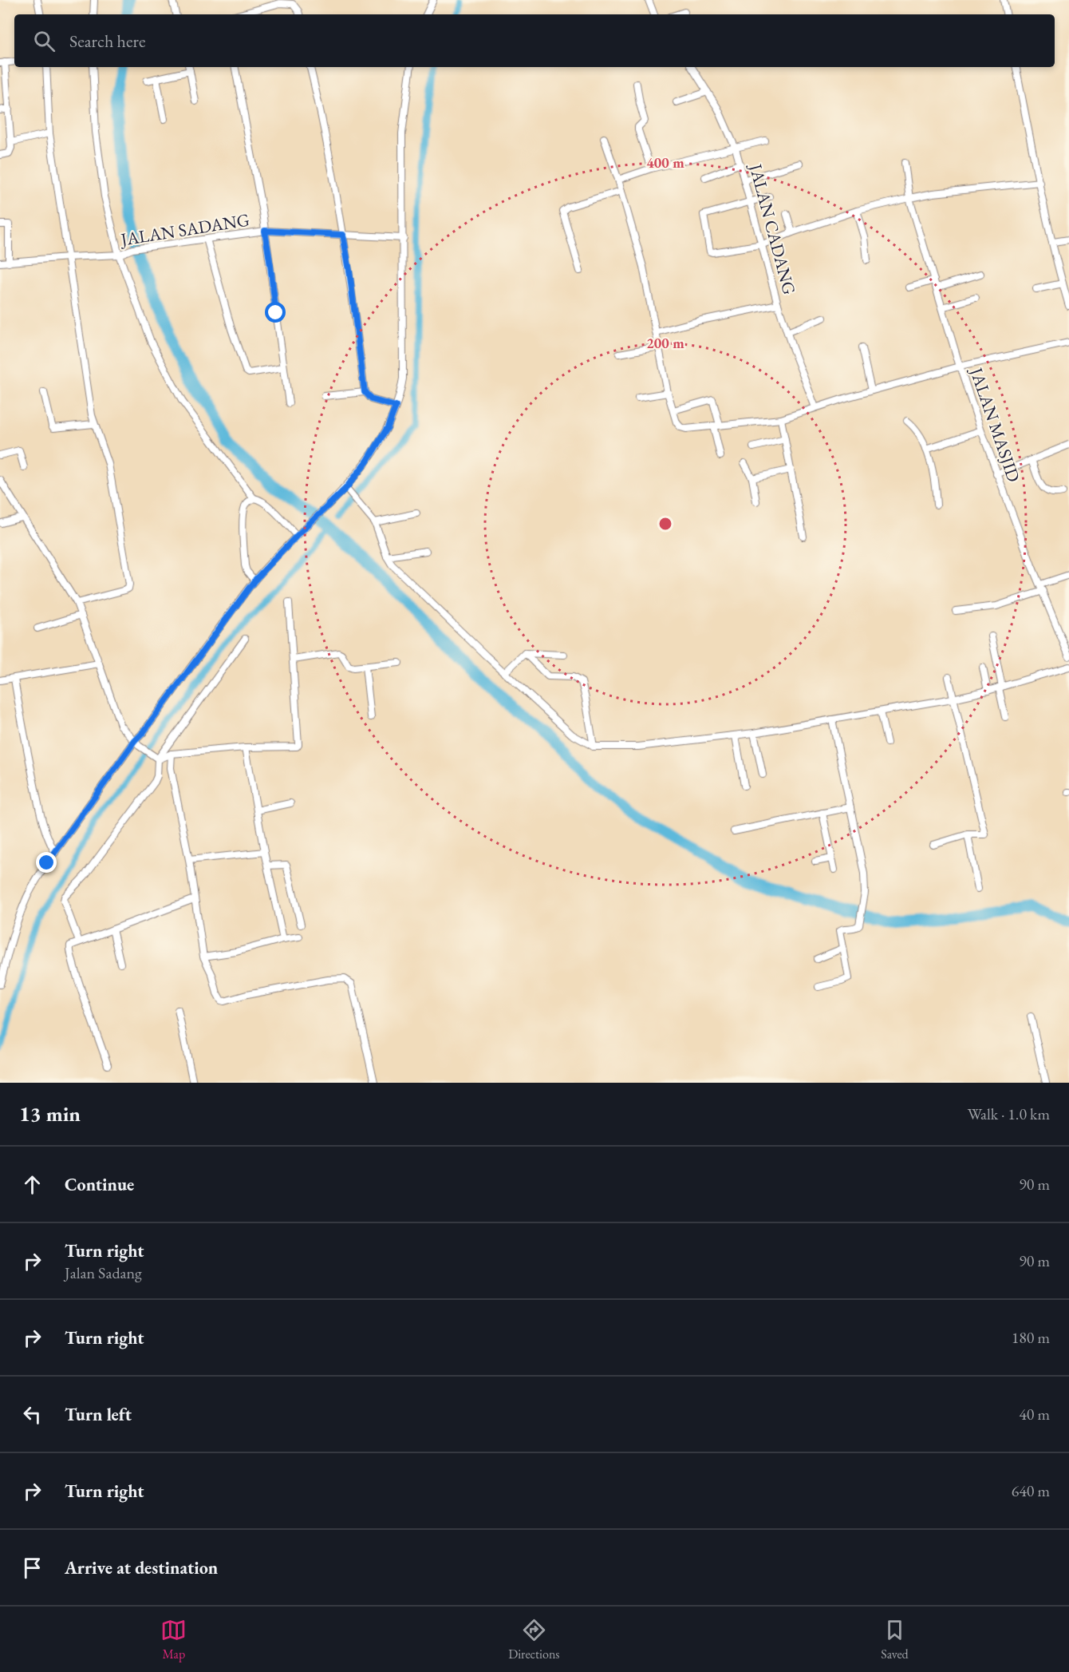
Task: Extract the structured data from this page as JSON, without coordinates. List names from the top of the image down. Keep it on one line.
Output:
{"streets":{"street":["JALAN SADANG","JALAN CADANG","JALAN MASJID"]},"page":{"search":"Search here","heading":["13 min","Walk · 1.0 km"],"list":[["Continue","90 m"],["Turn right","Jalan Sadang","90 m"],["Turn right","180 m"],["Turn left","40 m"],["Turn right","640 m"],"Arrive at destination"],"nav":["Map","Directions","Saved"]},"rings":["400 m","200 m"]}
